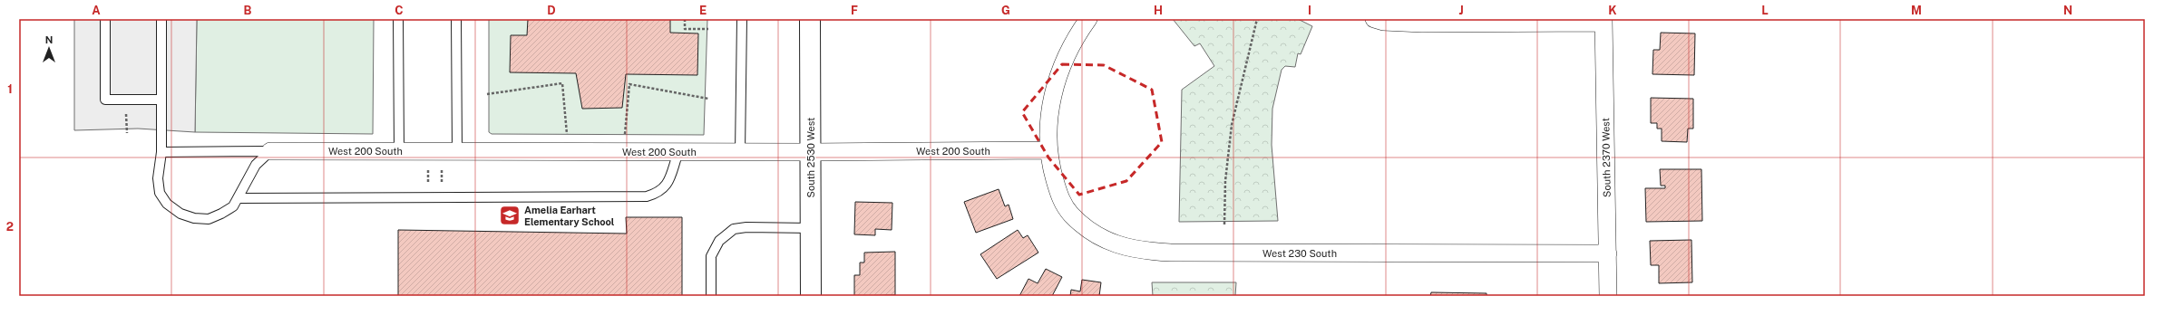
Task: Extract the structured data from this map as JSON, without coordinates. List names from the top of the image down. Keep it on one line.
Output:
{"streets":{"street":["West 200 South","South 2530 West","South 2370 West","West 230 South"]},"crossings":[["West 200 South","South 2530 West"],["West 200 South","West 230 South"],["South 2370 West","West 230 South"]],"places":{"school or university":["Amelia Earhart Elementary School"]},"north":"top","grid":{"columns":["A","B","C","D","E","F","G","H","I","J","K","L","M","N"],"rows":["1","2"]}}
